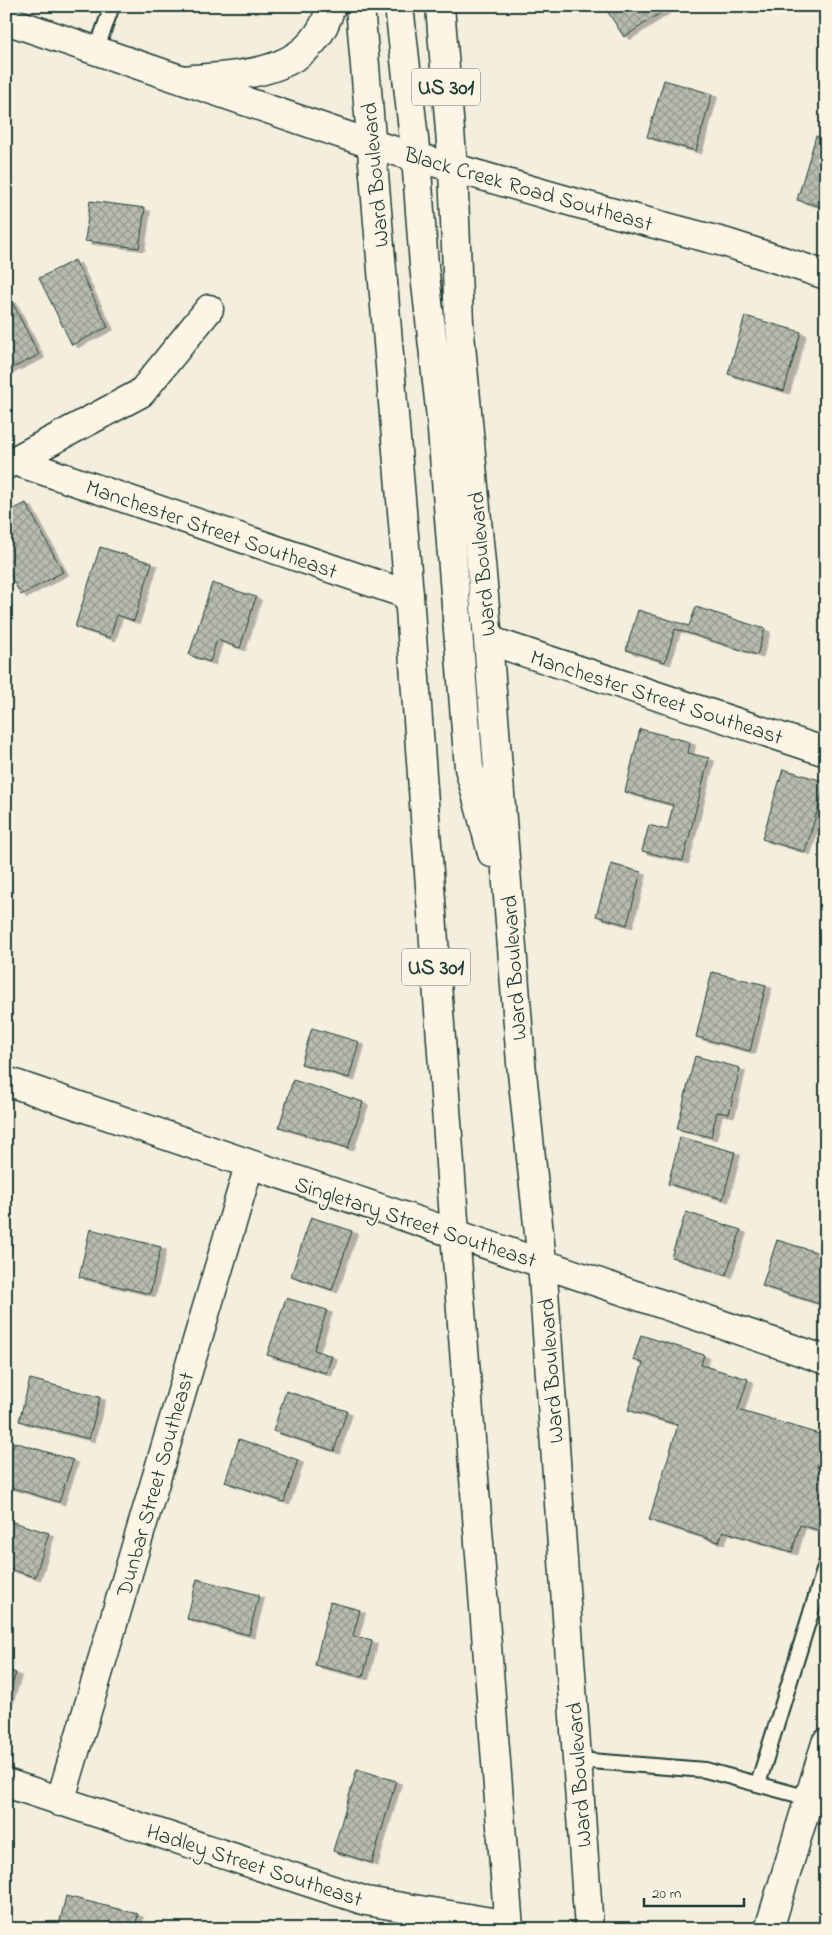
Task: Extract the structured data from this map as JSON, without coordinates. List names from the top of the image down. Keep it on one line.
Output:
{"streets":{"main road":["US 301","Ward Boulevard","Black Creek Road Southeast","Manchester Street Southeast","Singletary Street Southeast","Dunbar Street Southeast","Hadley Street Southeast"]},"crossings":[["Ward Boulevard","Black Creek Road Southeast"],["Ward Boulevard","Manchester Street Southeast"],["Ward Boulevard","Singletary Street Southeast"],["Ward Boulevard","Hadley Street Southeast"],["Singletary Street Southeast","Dunbar Street Southeast"],["Dunbar Street Southeast","Hadley Street Southeast"]],"scale_bar":"20 m"}
